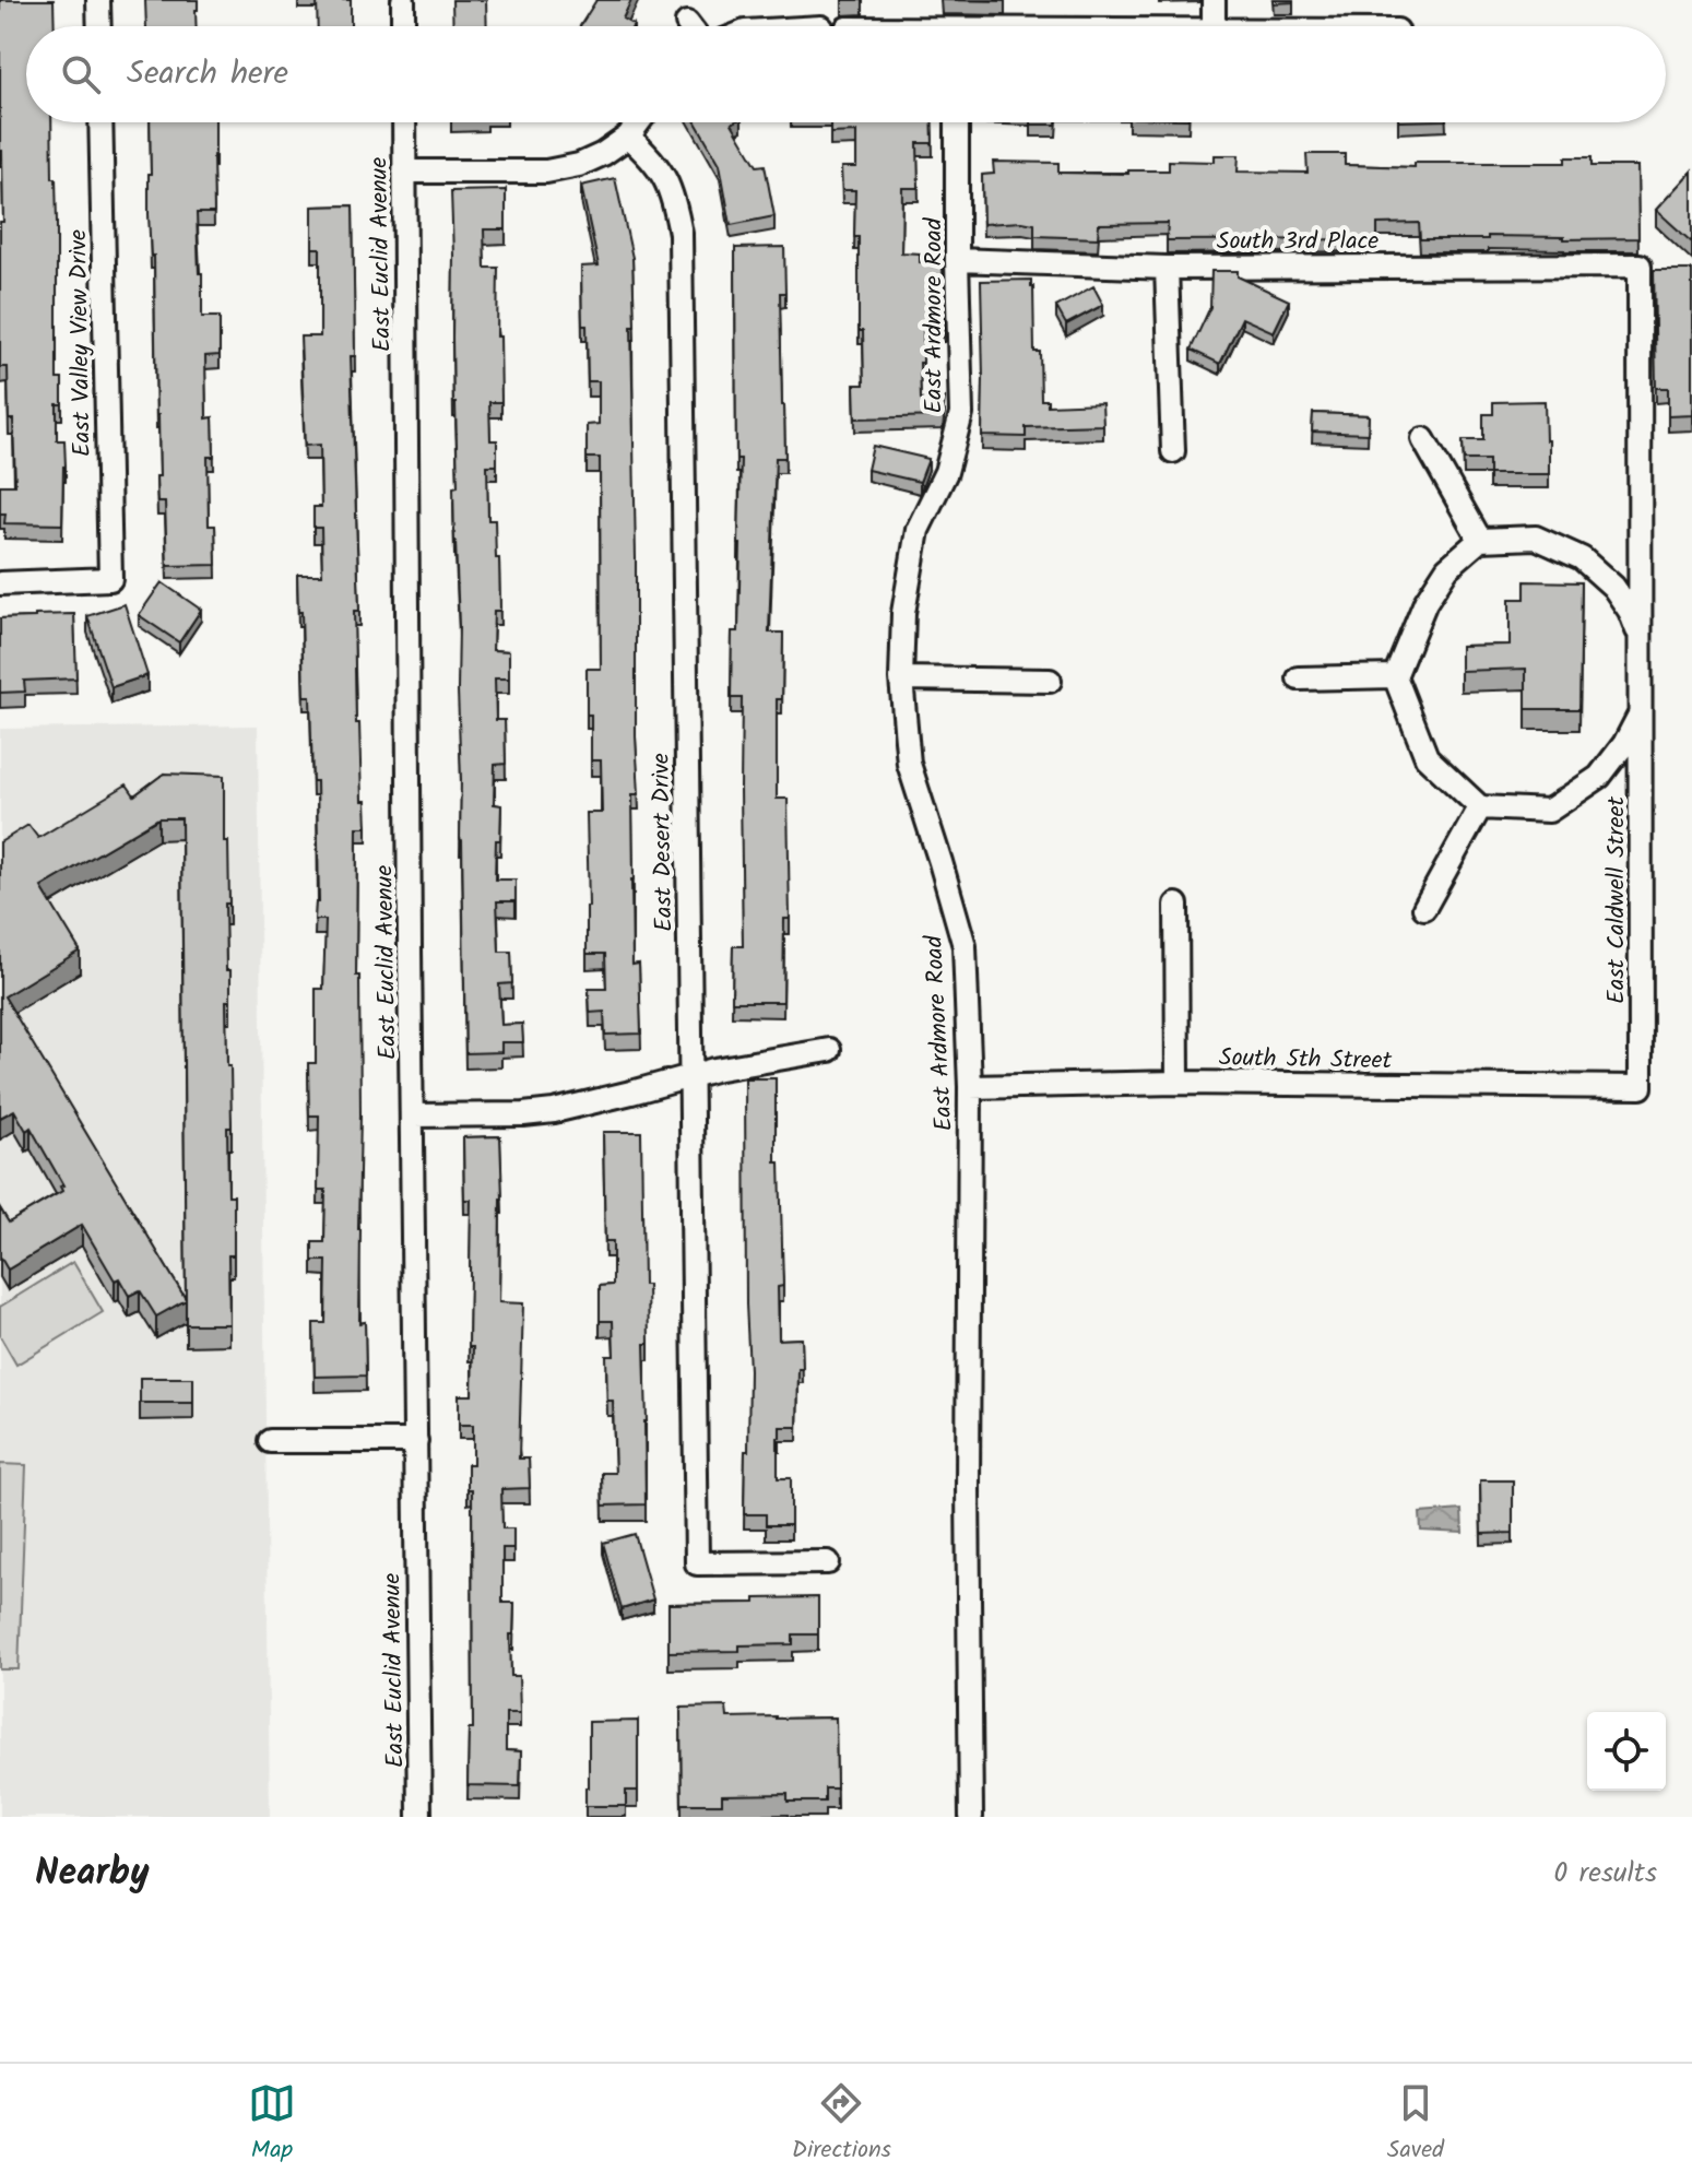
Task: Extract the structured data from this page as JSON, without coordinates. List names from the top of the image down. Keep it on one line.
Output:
{"streets":{"street":["South 3rd Place","East Euclid Avenue","East Ardmore Road","East Valley View Drive","East Desert Drive","East Caldwell Street","South 5th Street"]},"crossings":[["South 3rd Place","East Ardmore Road"],["South 3rd Place","East Caldwell Street"],["East Ardmore Road","South 5th Street"],["East Caldwell Street","South 5th Street"]],"page":{"search":"Search here","heading":["Nearby","0 results"],"nav":["Map","Directions","Saved"]}}
